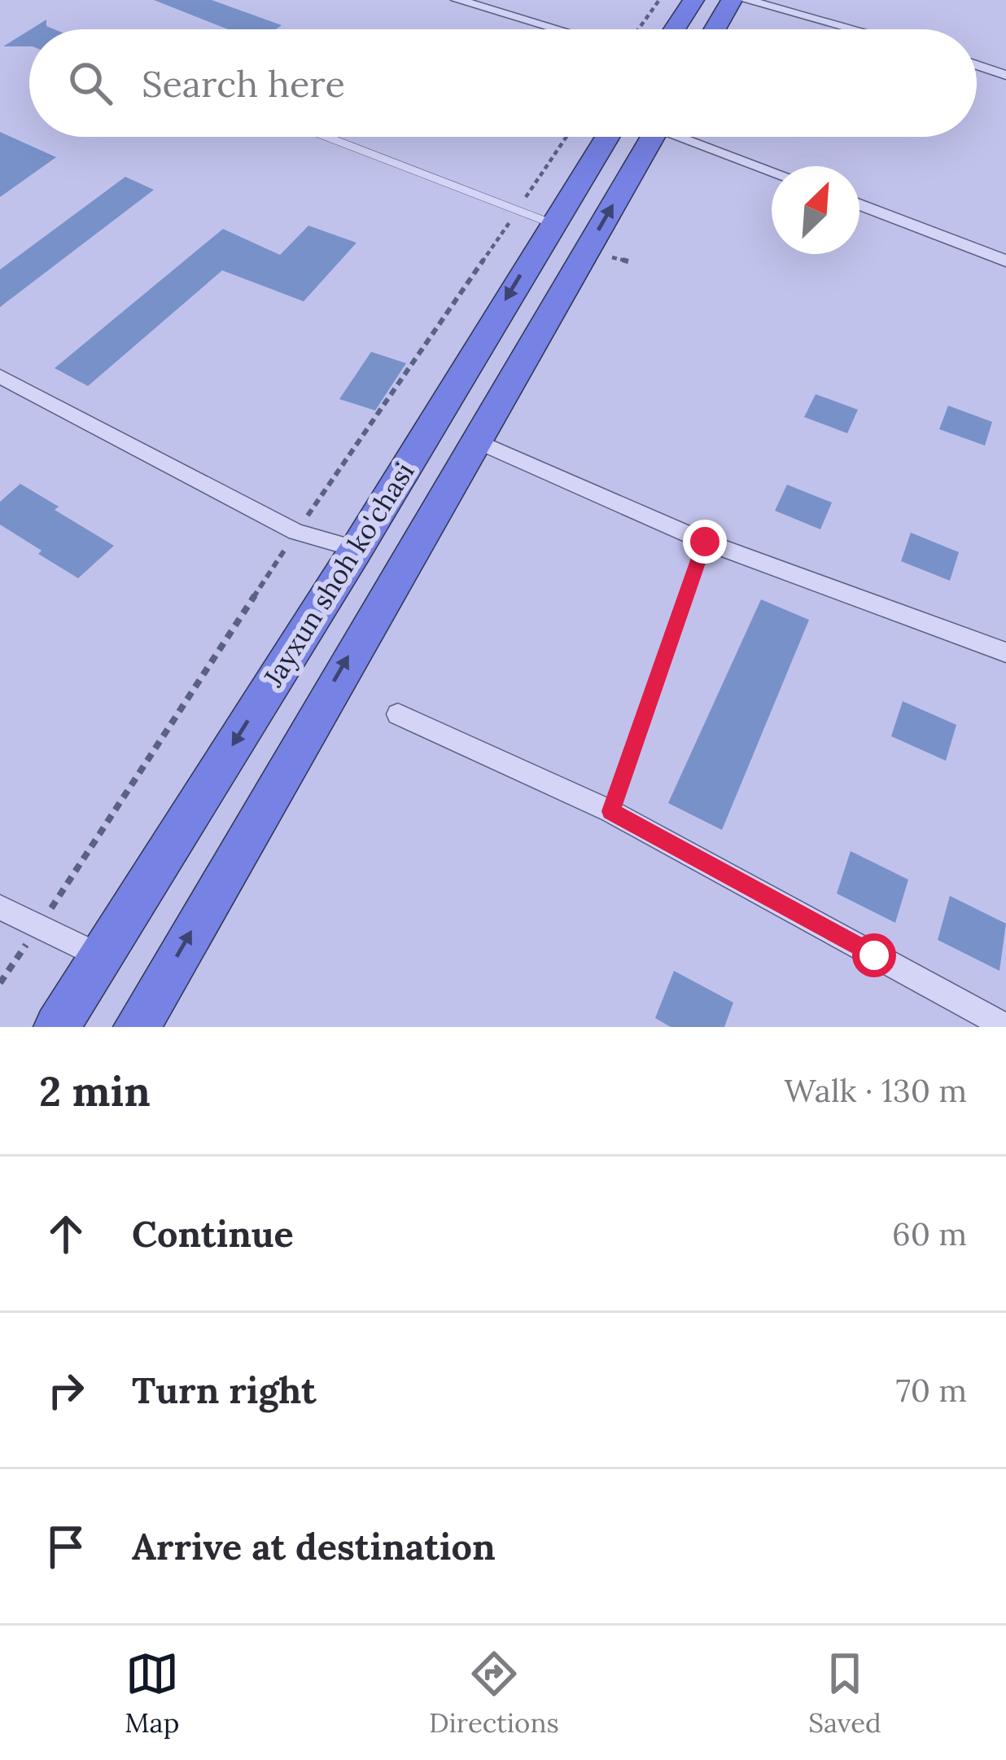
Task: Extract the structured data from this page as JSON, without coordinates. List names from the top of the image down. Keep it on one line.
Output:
{"streets":{"highway":["Jayxun shoh ko'chasi"]},"north":"top right","page":{"search":"Search here","heading":["2 min","Walk · 130 m"],"list":[["Continue","60 m"],["Turn right","70 m"],"Arrive at destination"],"nav":["Map","Directions","Saved"]}}
